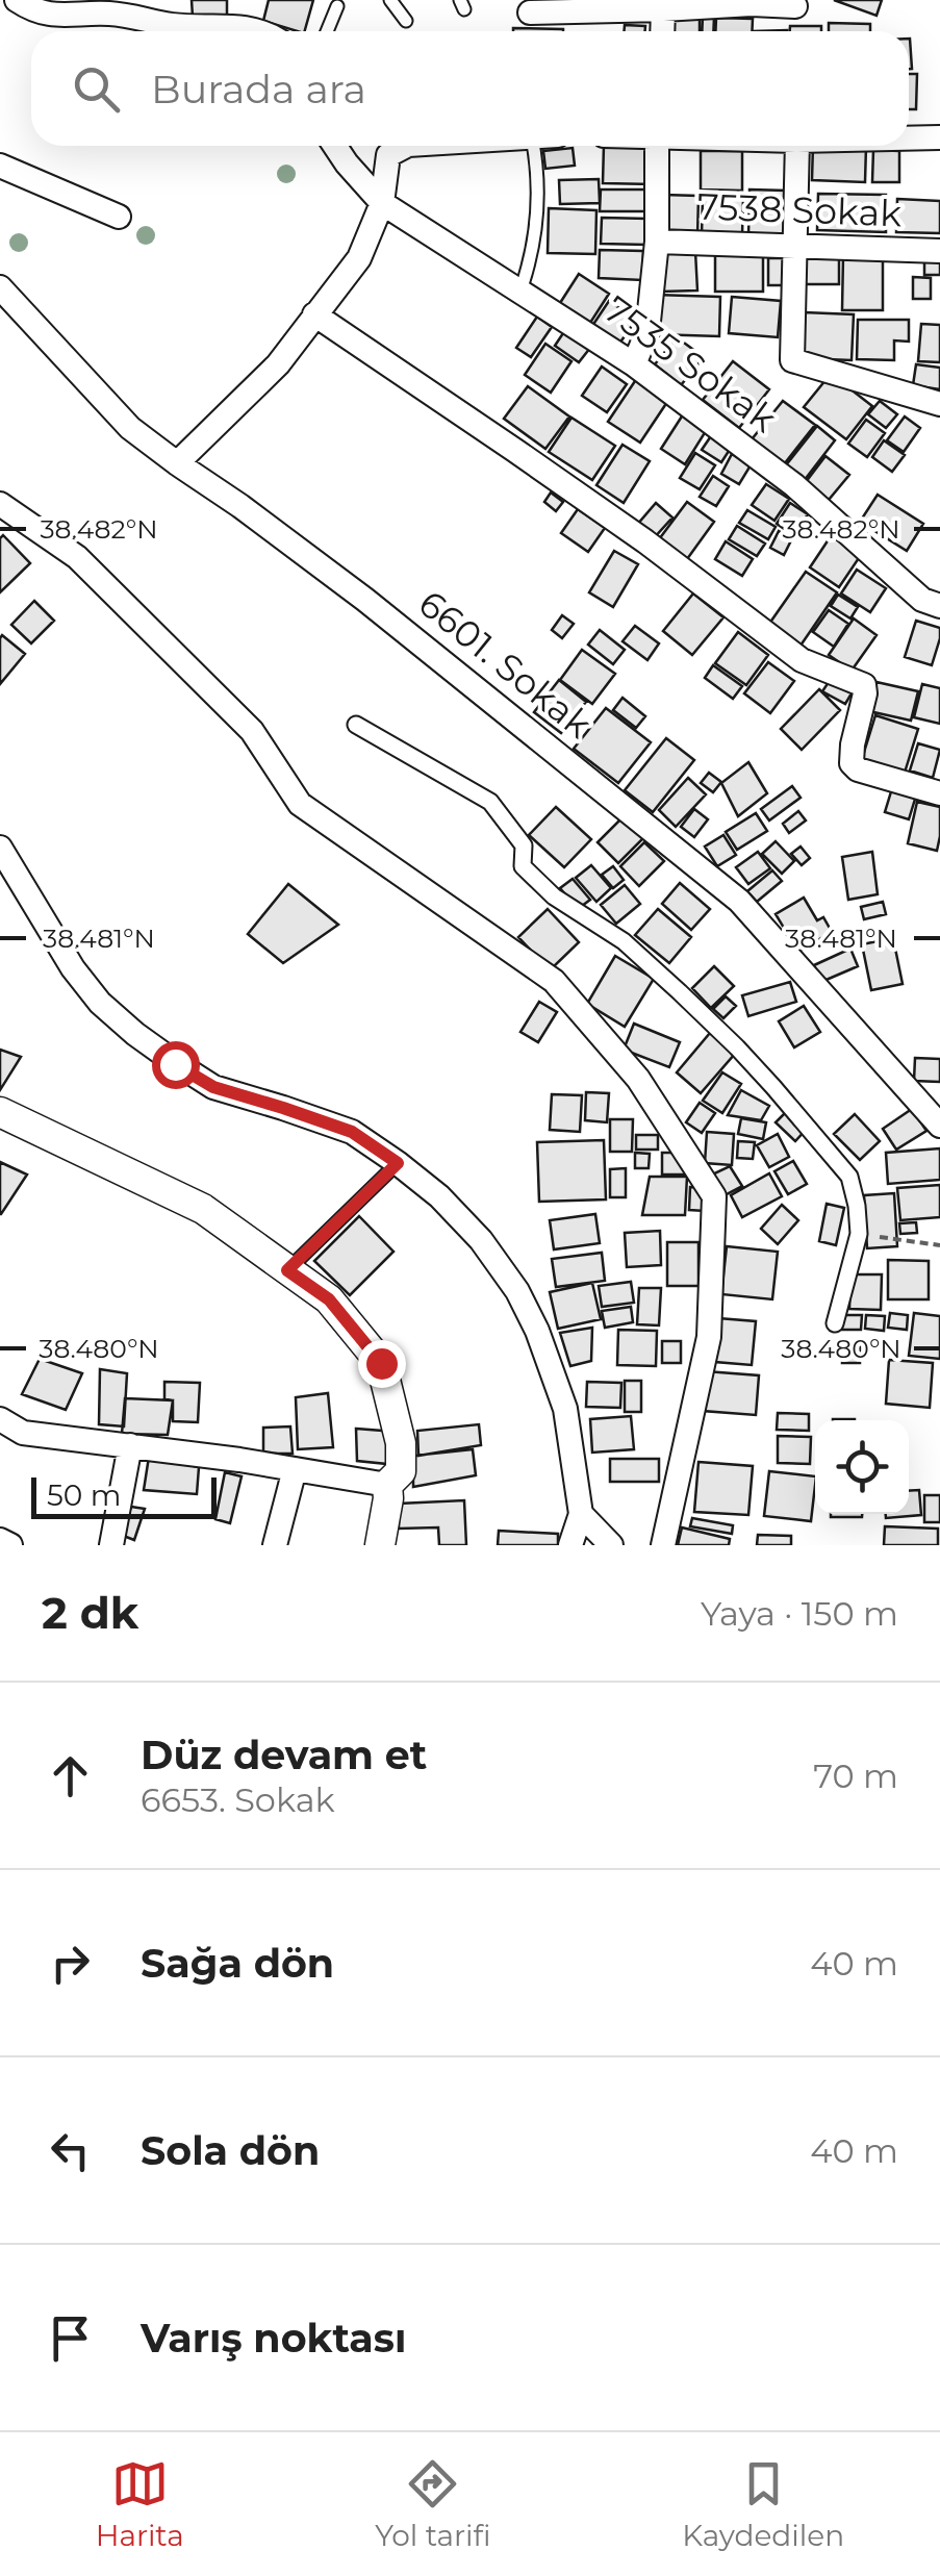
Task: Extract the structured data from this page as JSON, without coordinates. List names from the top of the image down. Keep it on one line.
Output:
{"streets":{"street":["7538 Sokak","7535 Sokak","6601. Sokak"]},"scale_bar":"50 m","page":{"search":"Burada ara","scale":"50 m","heading":["2 dk","Yaya · 150 m"],"list":[["Düz devam et","6653. Sokak","70 m"],["Sağa dön","40 m"],["Sola dön","40 m"],"Varış noktası"],"nav":["Harita","Yol tarifi","Kaydedilen"]},"coordinates":["38.482°N","38.481°N","38.480°N"]}
